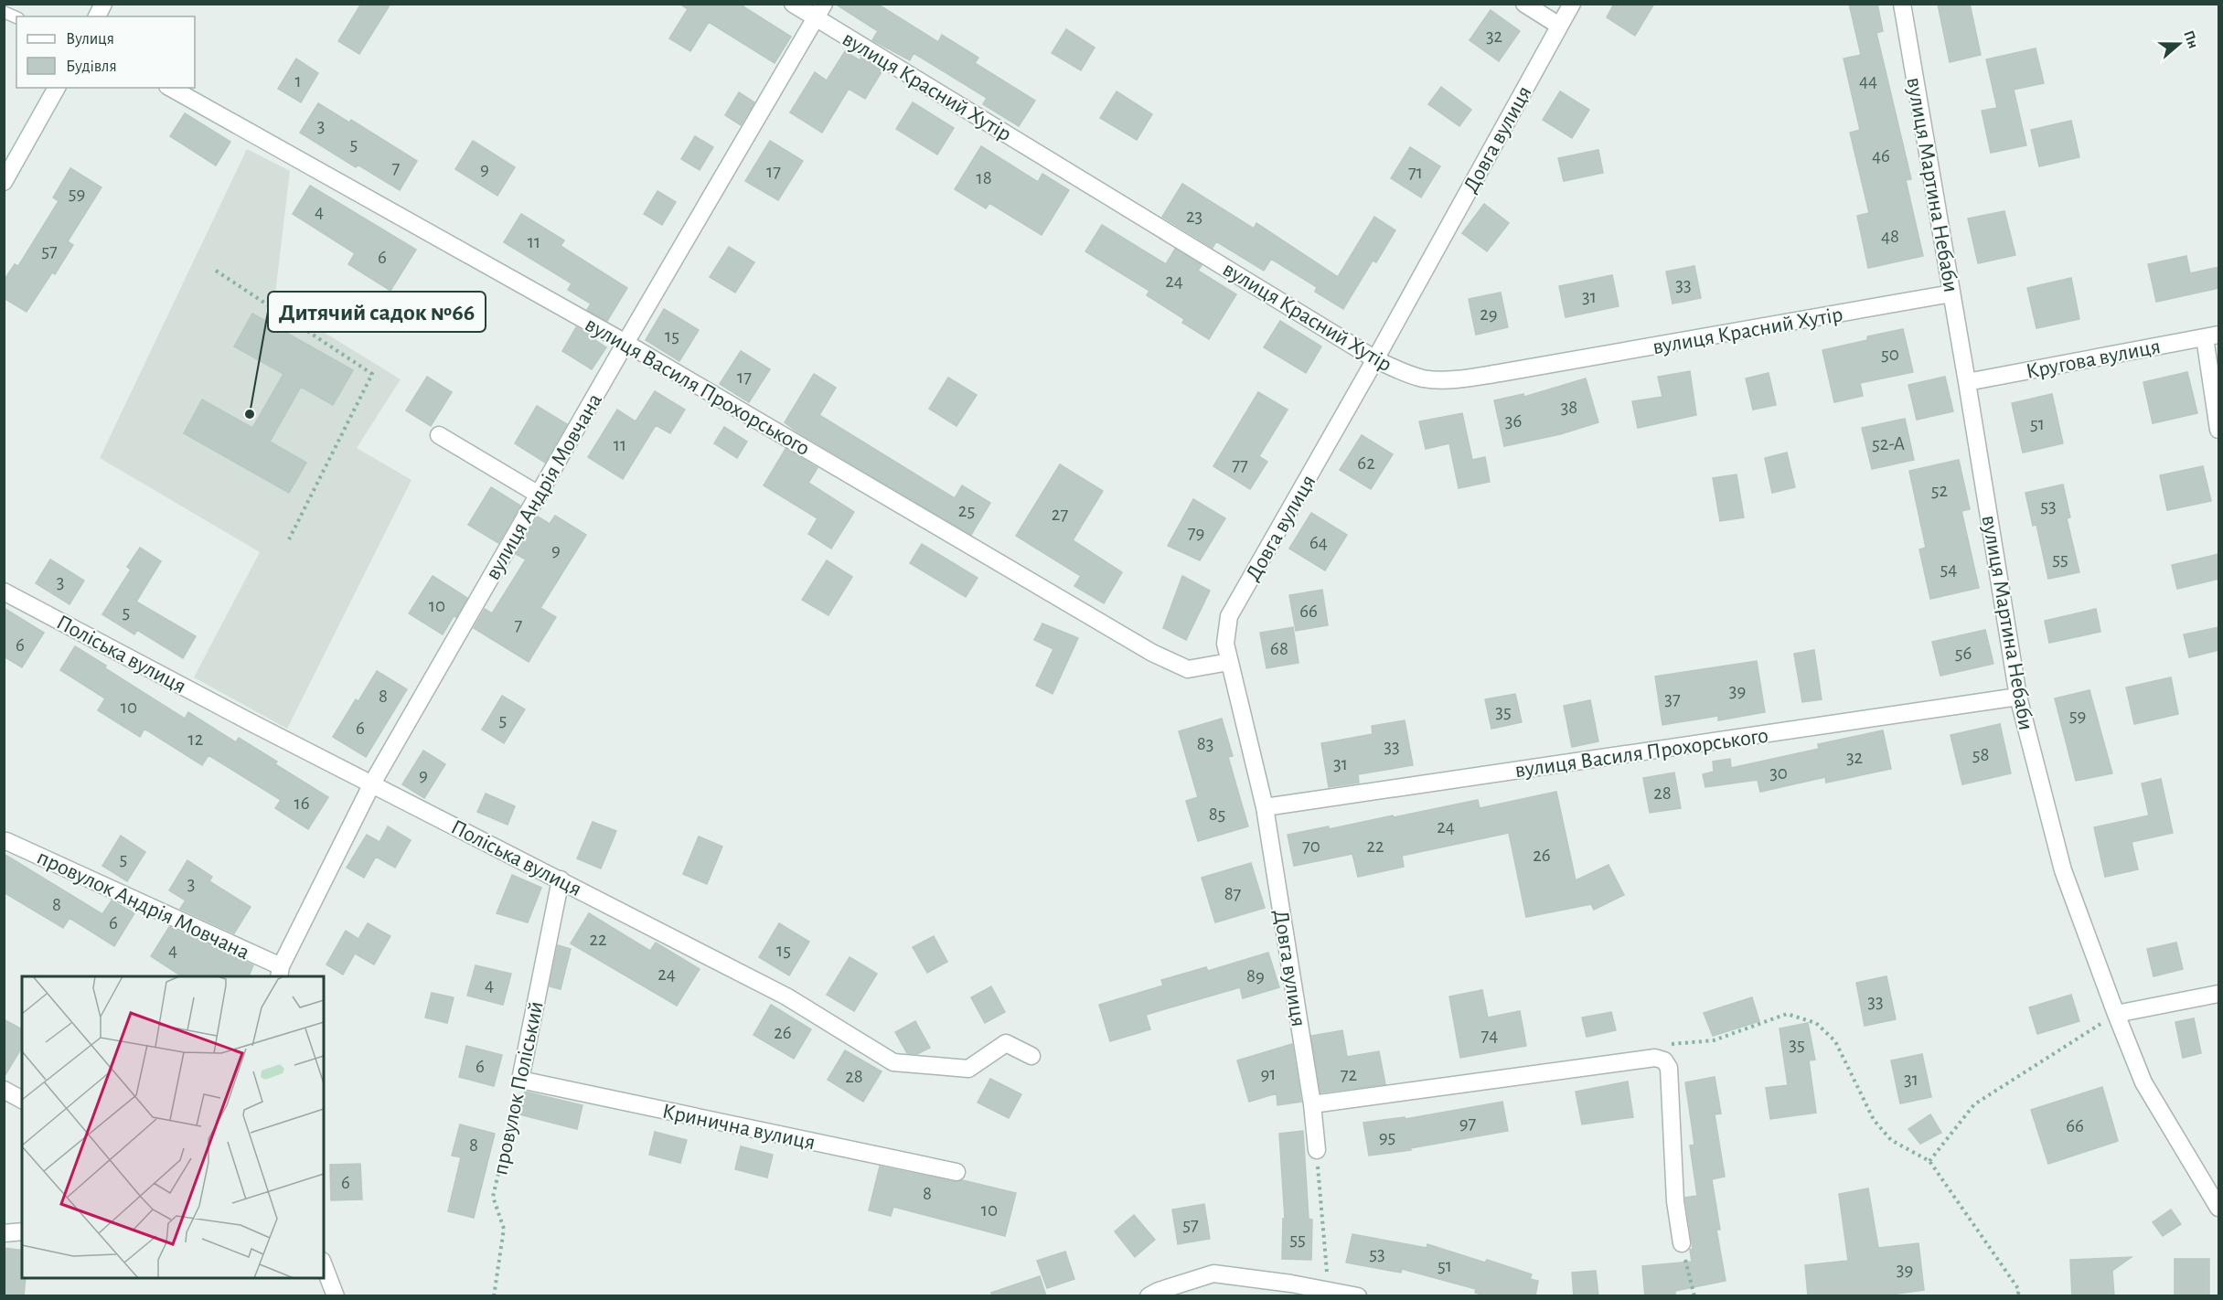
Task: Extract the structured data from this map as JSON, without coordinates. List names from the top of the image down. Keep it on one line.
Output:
{"streets":{"street":["вулиця Красний Хутір","Довга вулиця","вулиця Мартина Небаби","Кругова вулиця","вулиця Василя Прохорського","вулиця Андрія Мовчана","Поліська вулиця","провулок Андрія Мовчана","провулок Поліський","Кринична вулиця"]},"crossings":[["вулиця Красний Хутір","Довга вулиця"],["вулиця Красний Хутір","вулиця Мартина Небаби"],["вулиця Красний Хутір","вулиця Андрія Мовчана"],["Довга вулиця","вулиця Василя Прохорського"],["вулиця Мартина Небаби","Кругова вулиця"],["вулиця Мартина Небаби","вулиця Василя Прохорського"],["вулиця Василя Прохорського","вулиця Андрія Мовчана"],["вулиця Андрія Мовчана","Поліська вулиця"],["вулиця Андрія Мовчана","провулок Андрія Мовчана"],["Поліська вулиця","провулок Поліський"],["провулок Поліський","Кринична вулиця"]],"places":["Дитячий садок №66"],"house_numbers":["32","1","44","3","5","46","7","9","17","71","18","59","4","23","48","11","57","6","24","33","31","29","15","50","17","38","36","51","52-А","11","62","77","52","53","25","27","79","64","9","55","54","3","10","66","5","7","6","68","56","39","8","37","10","35","59","5","6","12","83","33","58","32","31","30","9","28","16","85","24","70","22","26","5","3","87","8","6","22","4","15","24","89","4","33","26","74","35","6","91","72","28","31","97","66","95","8","6","8","10","57","55","53","51","39"],"legend":["Вулиця","Будівля"],"north":"right"}
